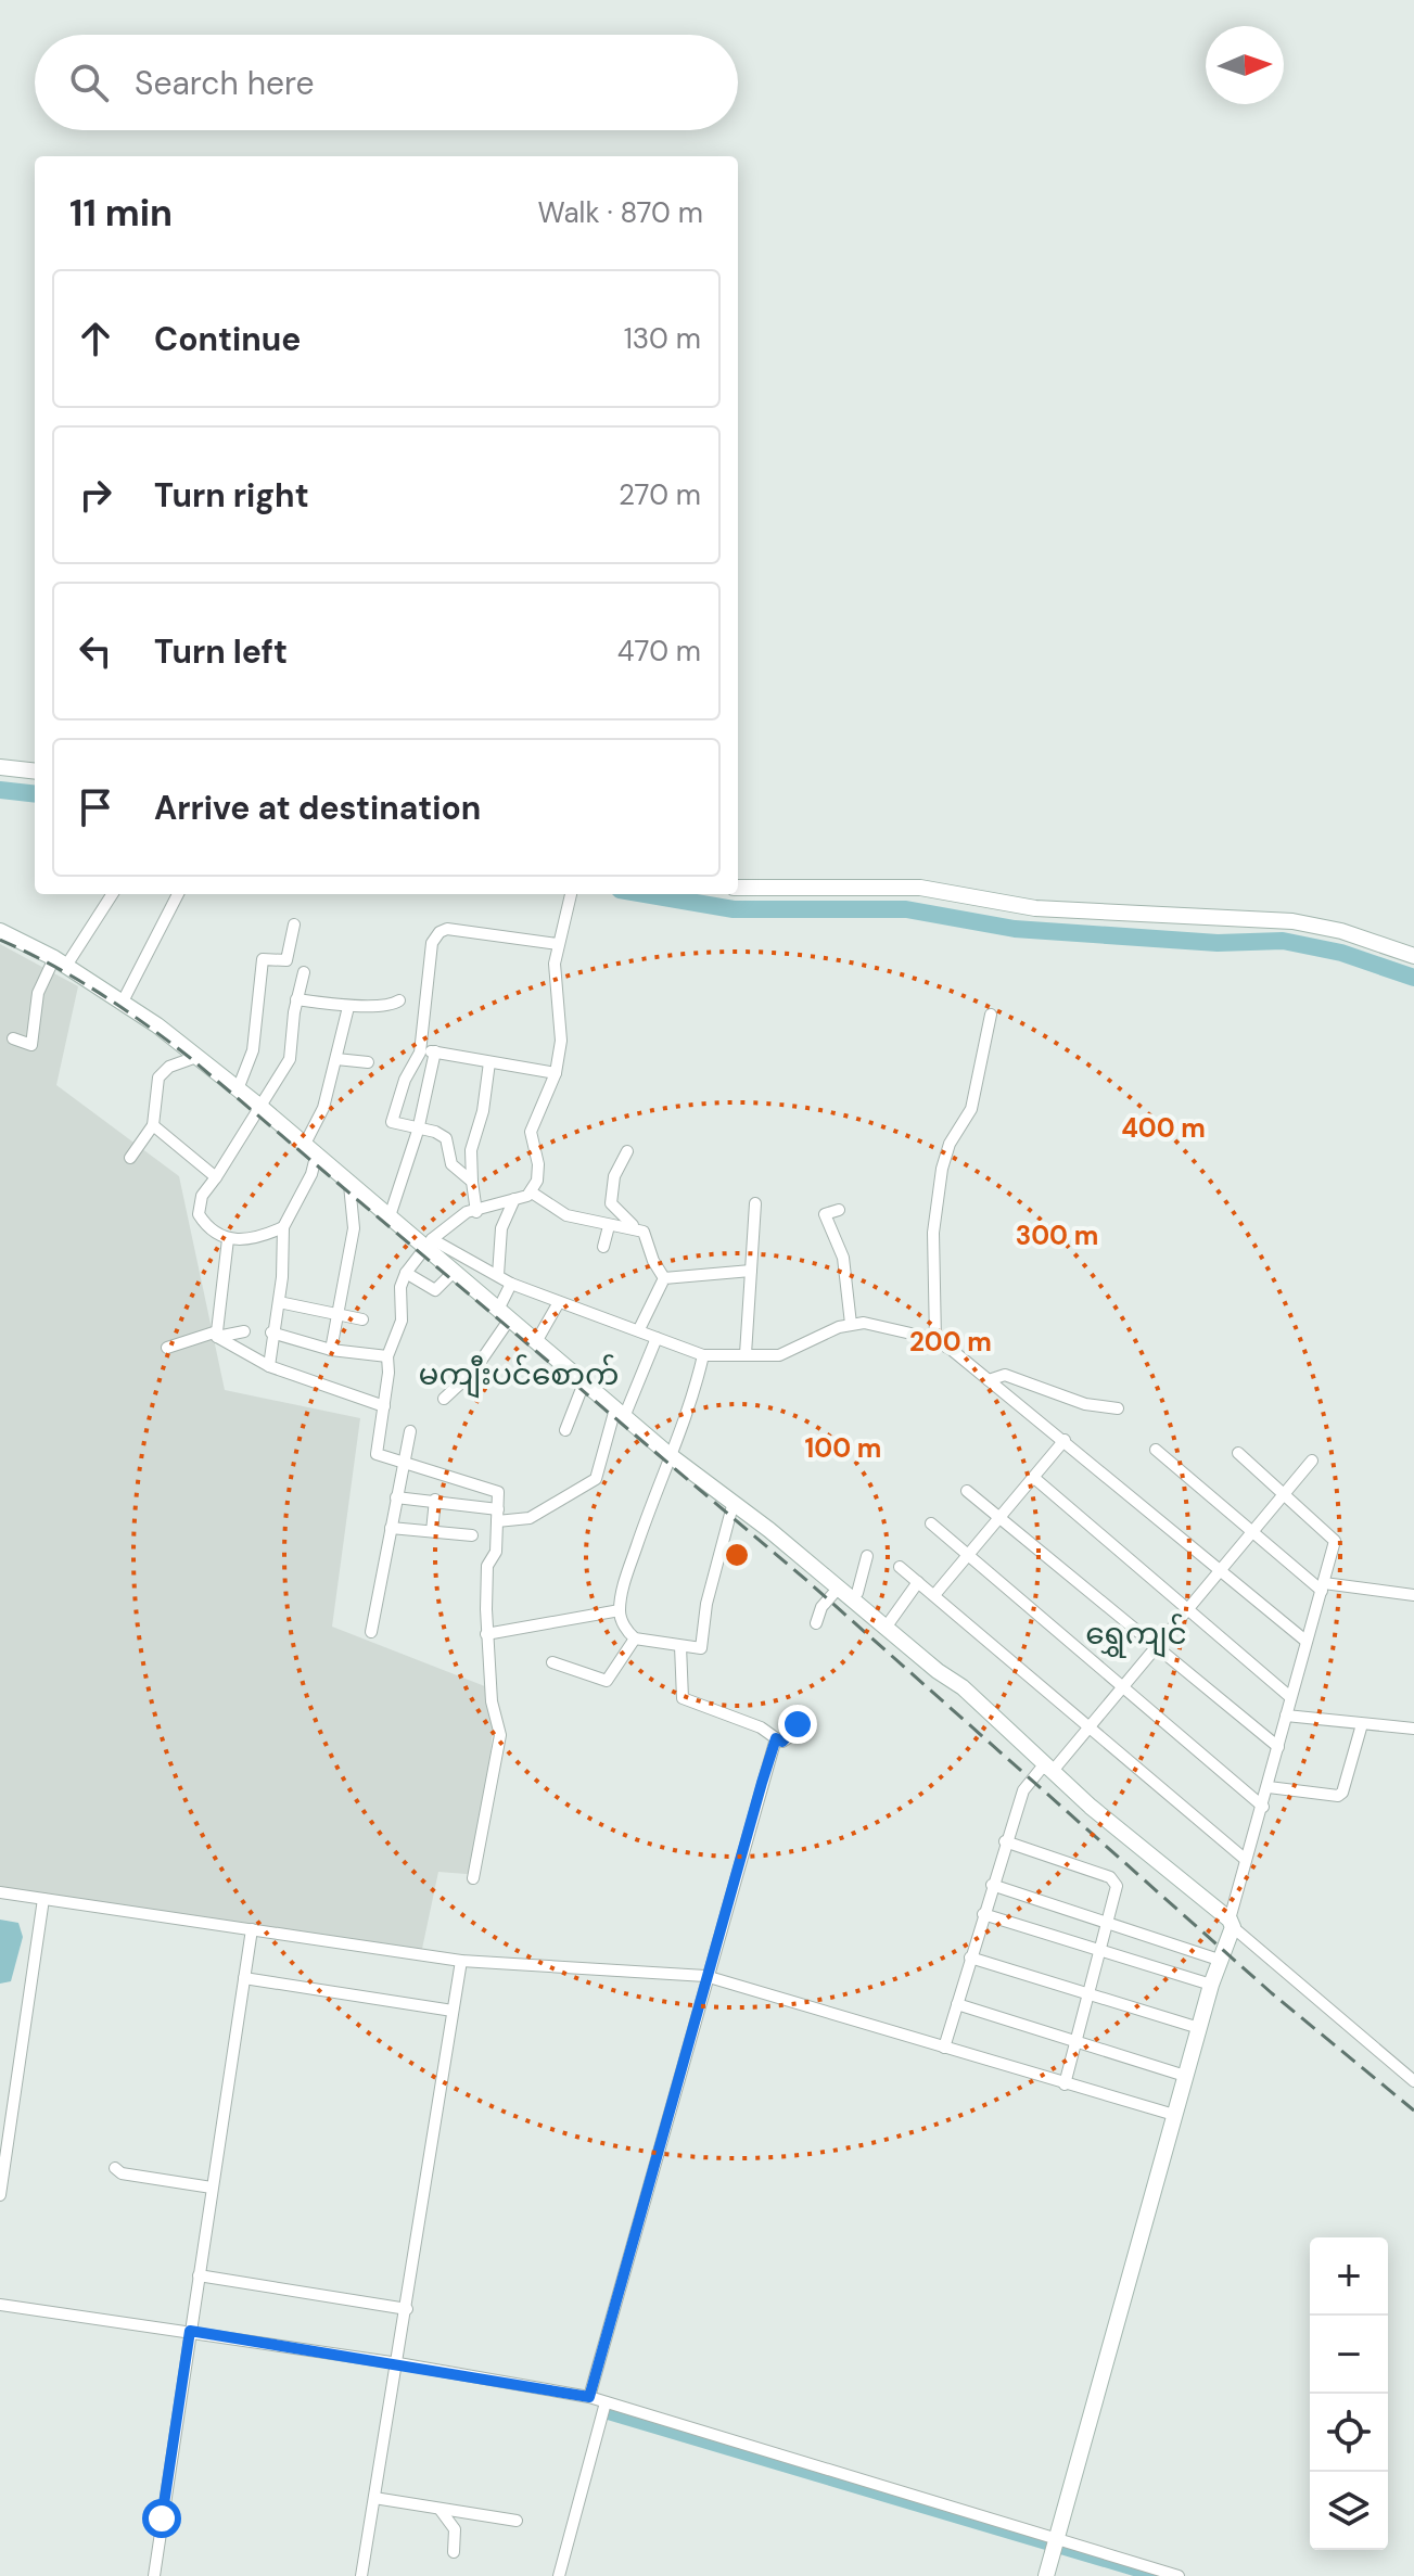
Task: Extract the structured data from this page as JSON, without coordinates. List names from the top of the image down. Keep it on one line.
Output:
{"districts":["မကျီးပင်စောက်","ရွှေကျင်"],"north":"right","page":{"search":"Search here","heading":["11 min","Walk · 870 m"],"list":[["Continue","130 m"],["Turn right","270 m"],["Turn left","470 m"],"Arrive at destination"],"map_buttons":["+","−"]},"rings":["400 m","300 m","200 m","100 m"]}
